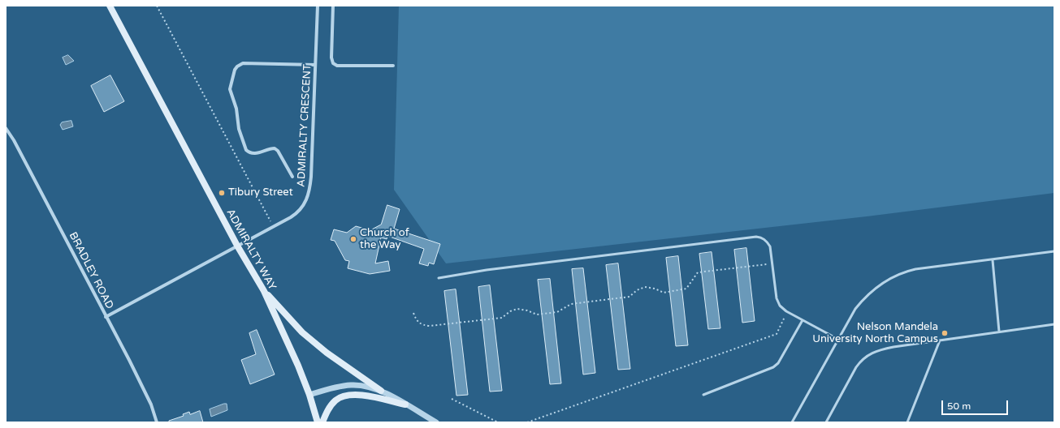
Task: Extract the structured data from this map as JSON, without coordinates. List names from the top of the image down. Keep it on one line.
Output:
{"streets":{"main road":["ADMIRALTY WAY"],"street":["ADMIRALTY CRESCENT","BRADLEY ROAD"]},"crossings":[["ADMIRALTY CRESCENT","ADMIRALTY WAY"]],"places":["Tibury Street","Church of the Way","Nelson Mandela University North Campus"],"scale_bar":"50 m"}
